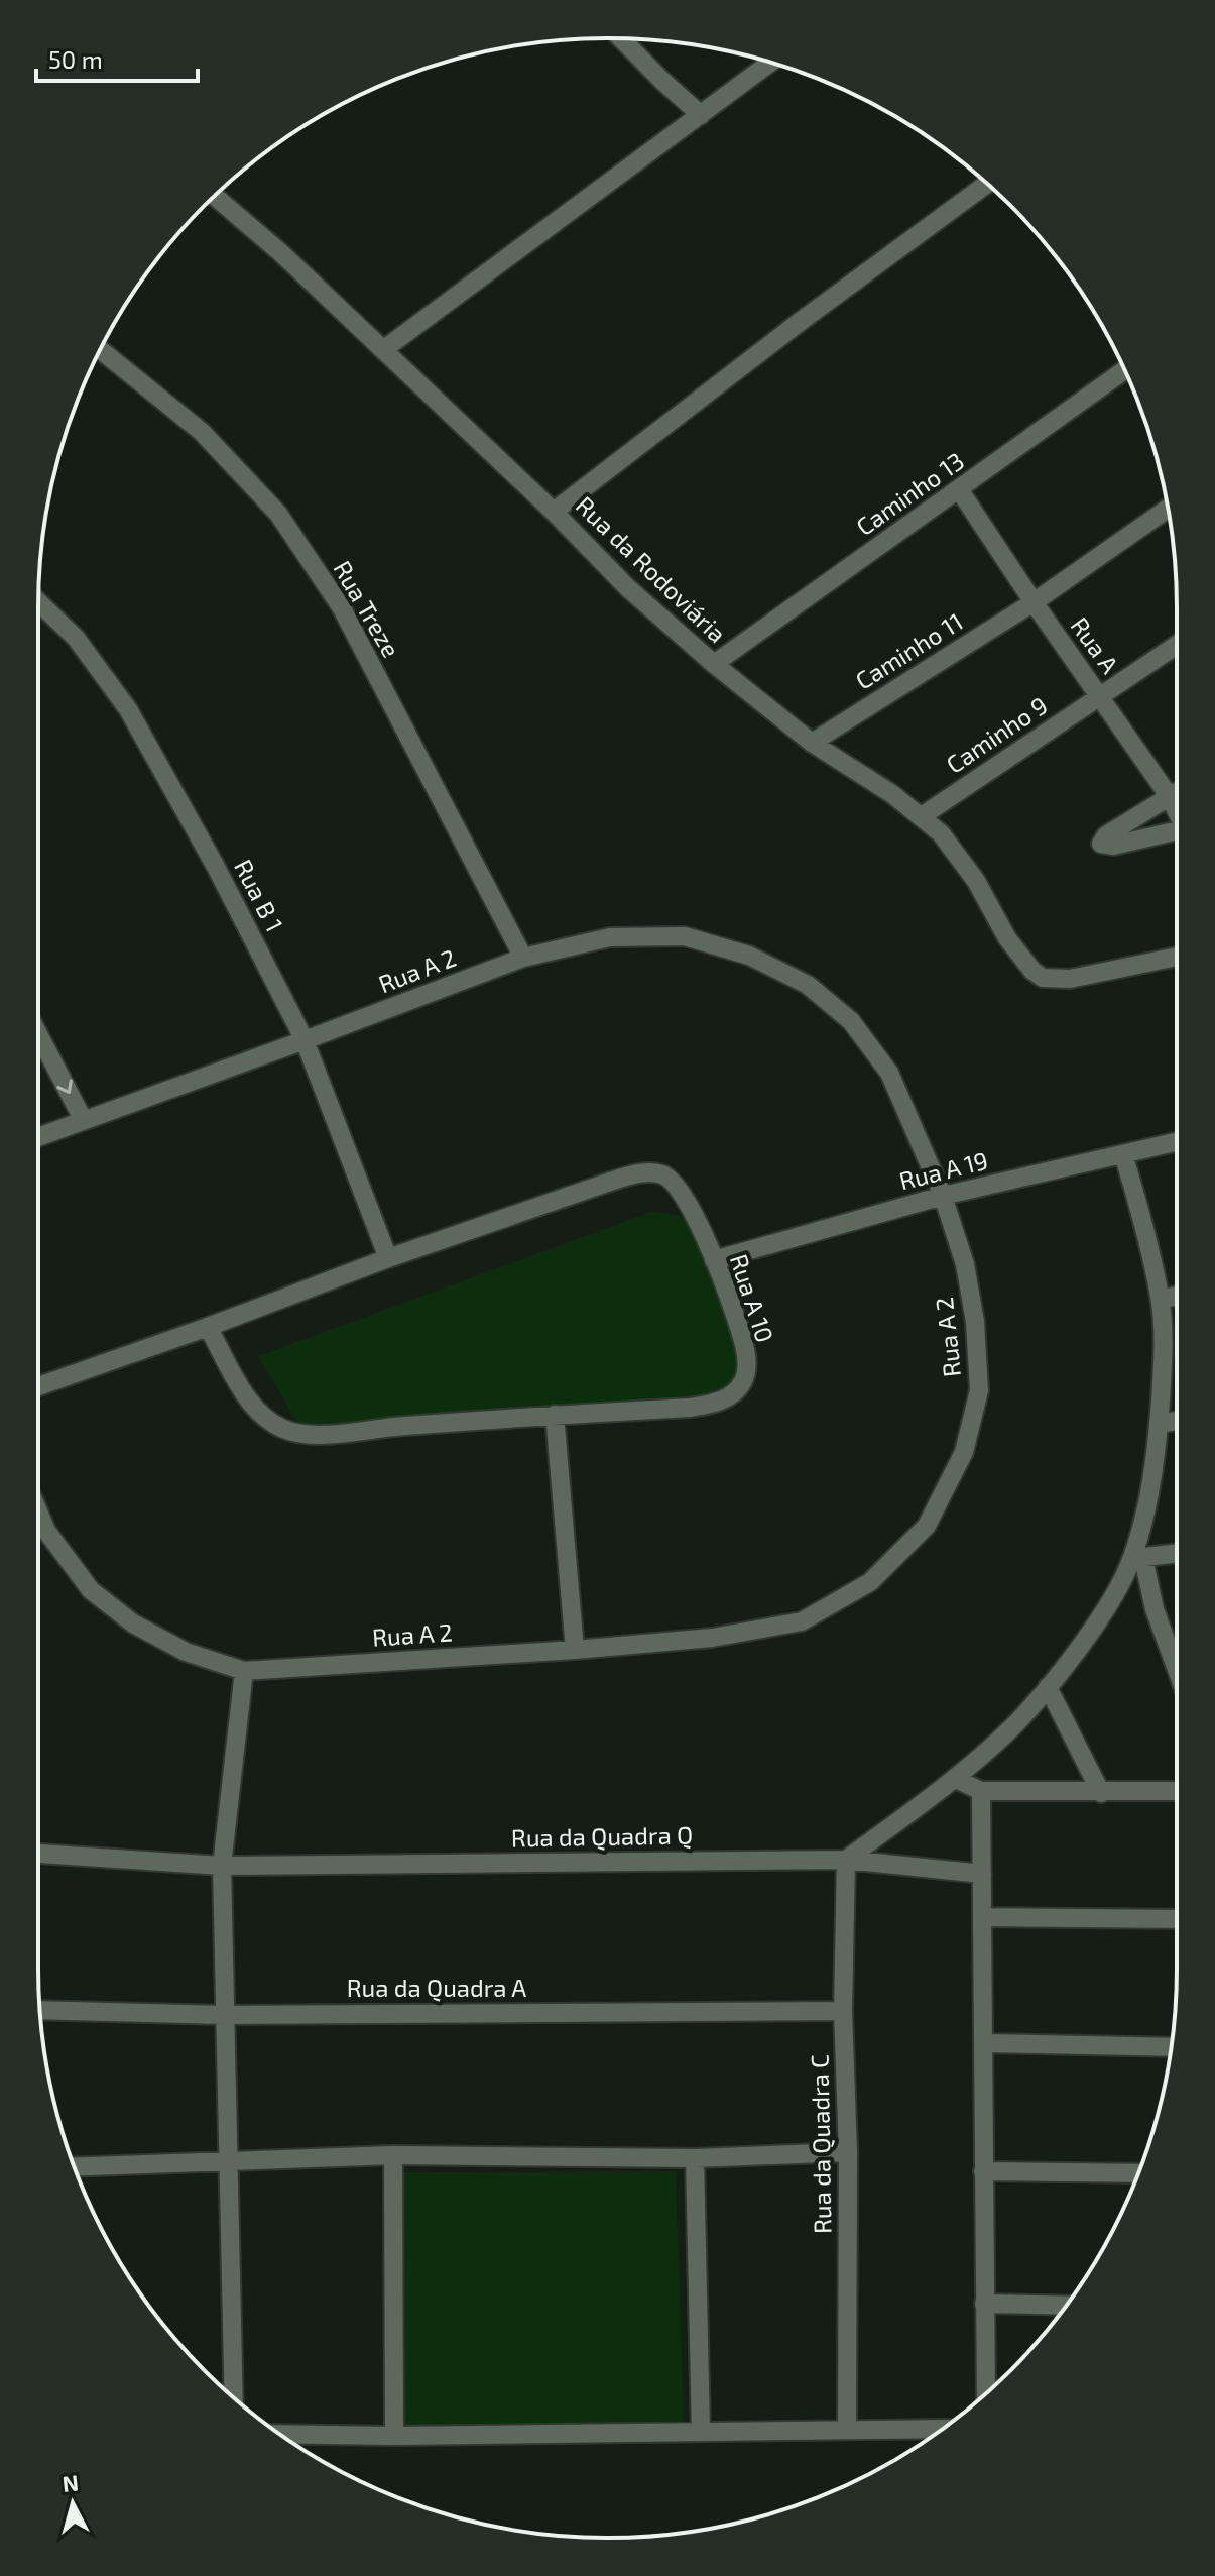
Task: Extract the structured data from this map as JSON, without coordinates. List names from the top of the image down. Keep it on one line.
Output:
{"streets":{"street":["Caminho 13","Rua da Rodoviária","Rua Treze","Rua A","Caminho 11","Caminho 9","Rua B 1","Rua A 2","Rua A 19","Rua A 10","Rua da Quadra Q","Rua da Quadra A","Rua da Quadra C"]},"crossings":[["Caminho 13","Rua da Rodoviária"],["Caminho 13","Rua A"],["Rua da Rodoviária","Caminho 11"],["Rua da Rodoviária","Caminho 9"],["Rua Treze","Rua A 2"],["Rua A","Caminho 11"],["Rua A","Caminho 9"],["Rua B 1","Rua A 2"],["Rua B 1","Rua A 10"],["Rua A 2","Rua A 19"],["Rua A 19","Rua A 10"],["Rua da Quadra Q","Rua da Quadra C"],["Rua da Quadra A","Rua da Quadra C"]],"scale_bar":"50 m","north":"top"}
